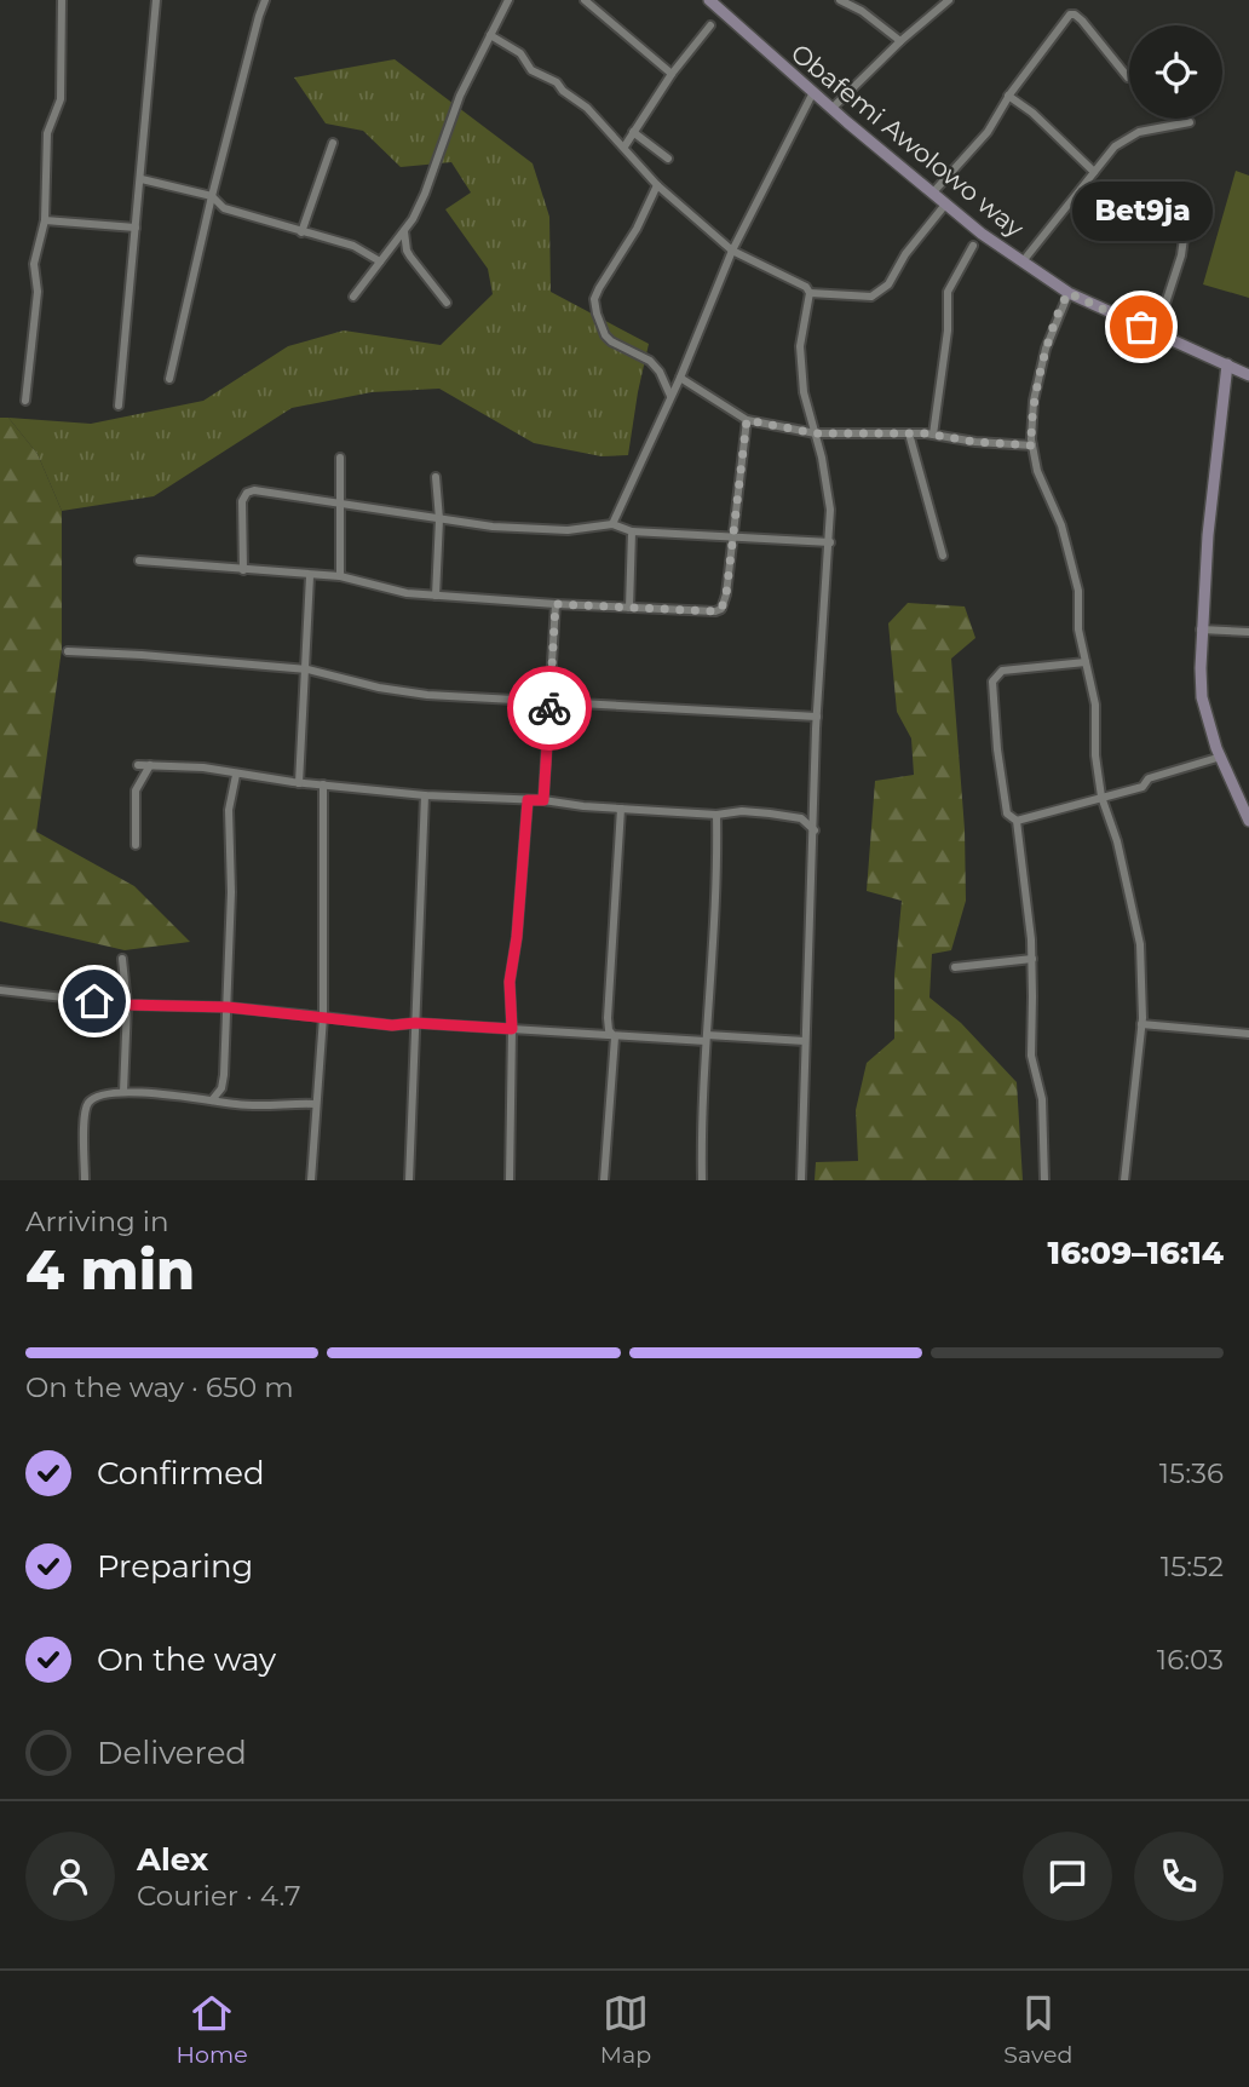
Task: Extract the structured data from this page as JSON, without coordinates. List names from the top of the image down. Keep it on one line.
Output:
{"streets":{"main road":["Obafemi Awolowo way"]},"places":["Bet9ja"],"page":{"bubble":"Bet9ja","heading":["4 min","Arriving in","16:09–16:14"],"panel":["Alex","Courier · 4.7"],"bar":"On the way · 650 m","list":[["Confirmed","15:36"],["Preparing","15:52"],["On the way","16:03"],"Delivered"],"tabs":["Home","Map","Saved"]}}
